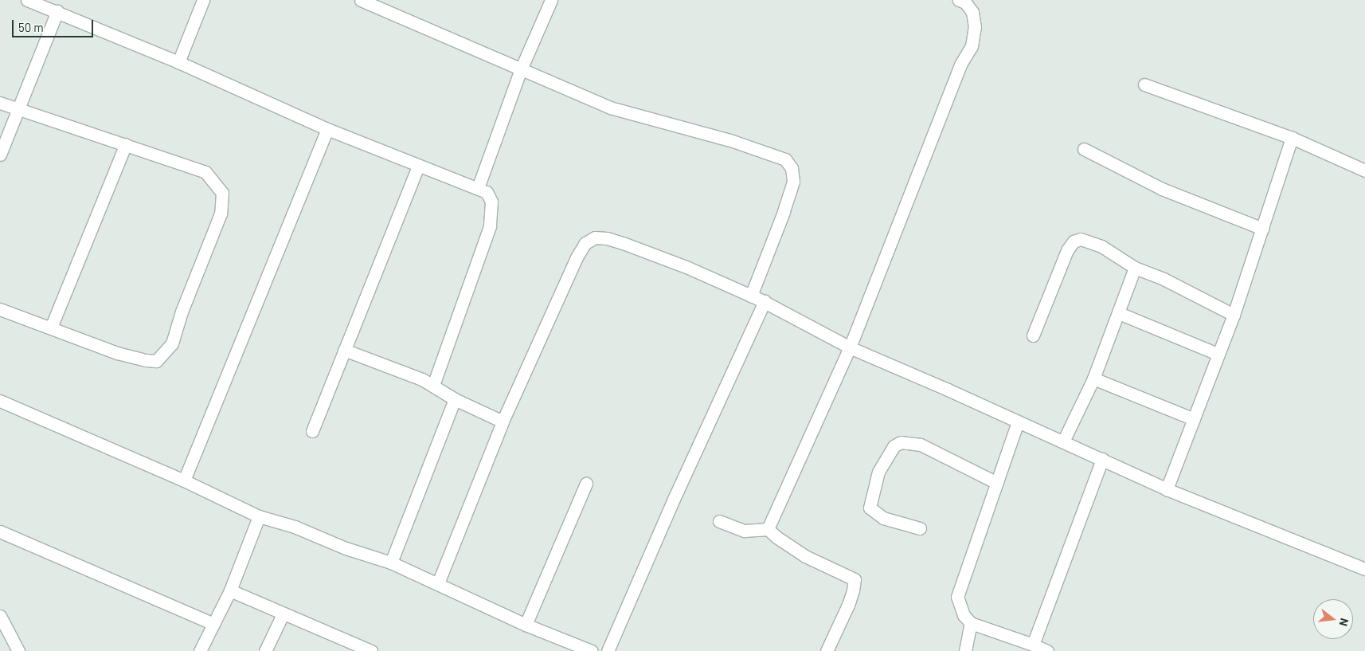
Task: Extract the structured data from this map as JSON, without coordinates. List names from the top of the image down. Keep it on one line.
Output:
{"scale_bar":"50 m","north":"right"}
